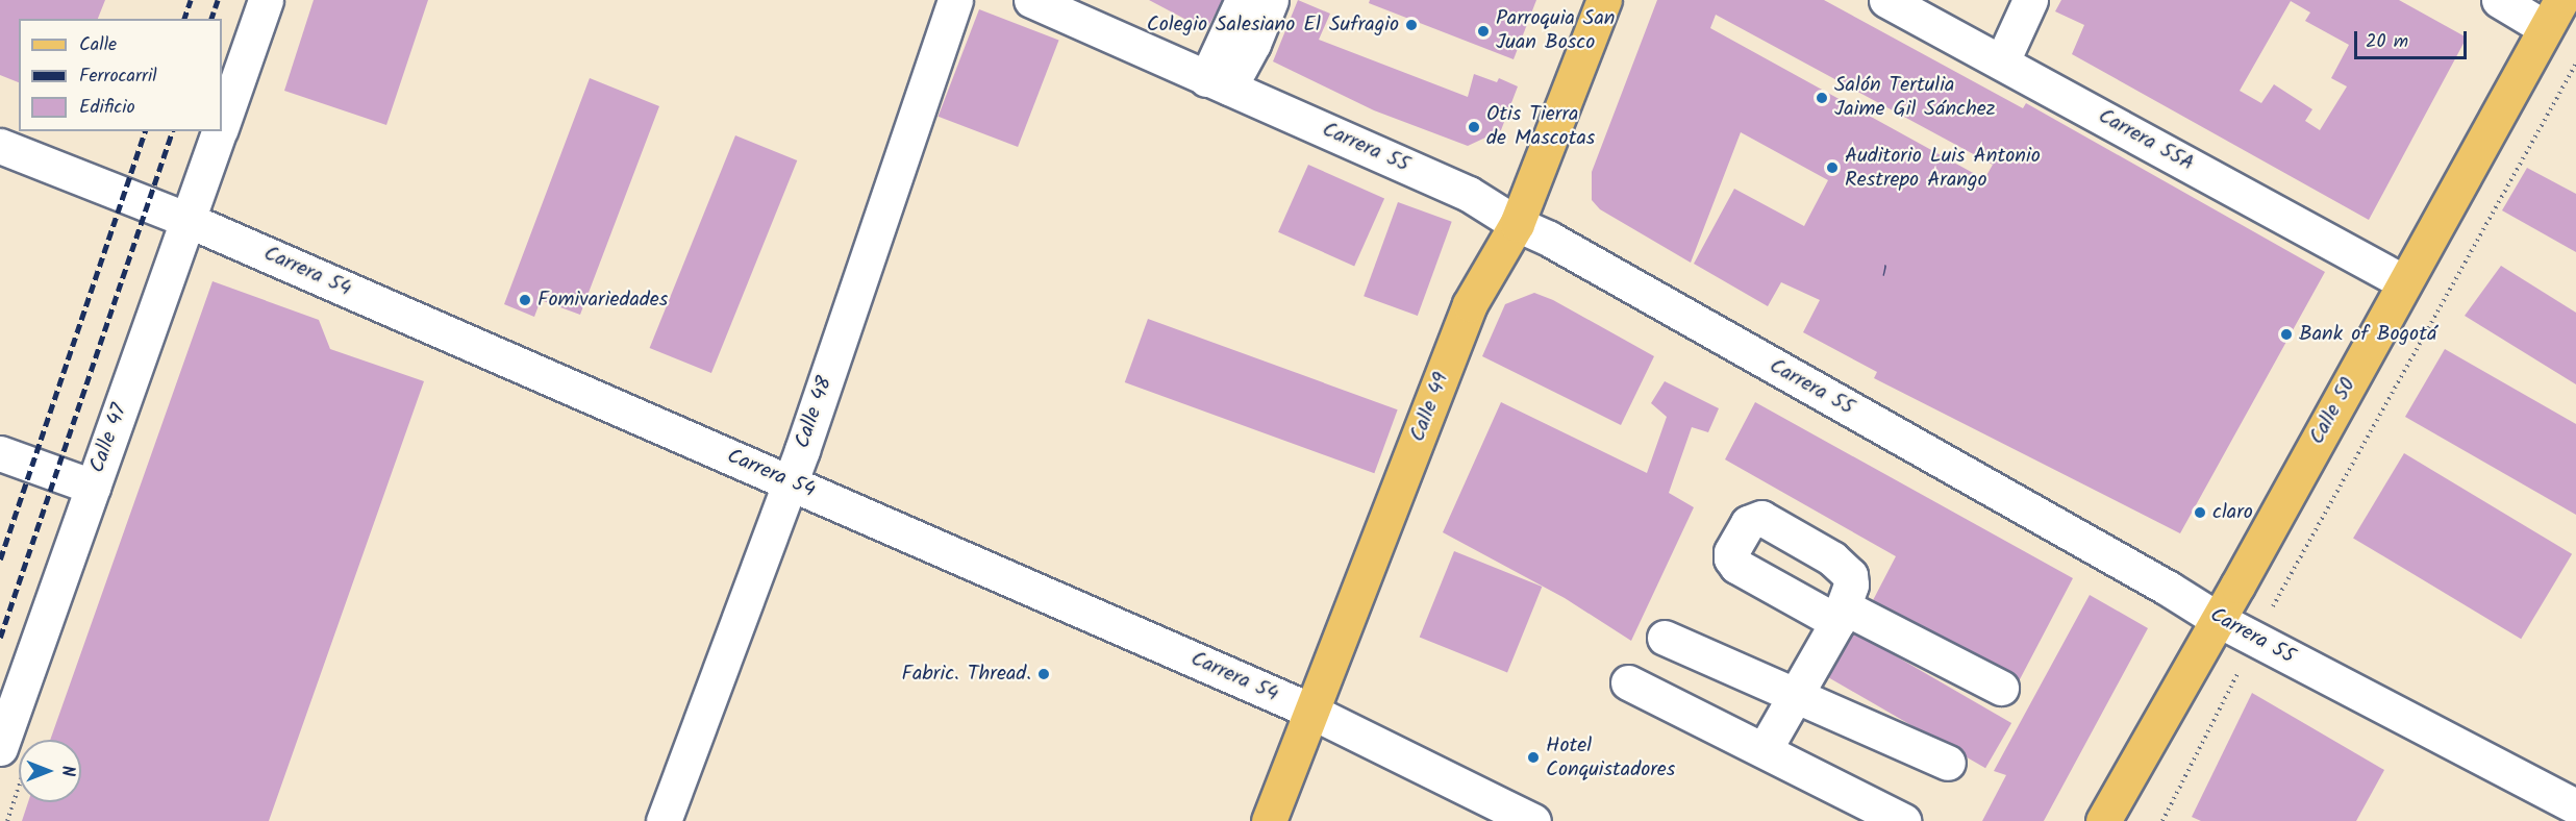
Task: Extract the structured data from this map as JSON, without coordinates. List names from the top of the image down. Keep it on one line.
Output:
{"streets":{"main road":["Calle 49","Calle 50"],"street":["Carrera 55A","Carrera 55","Carrera 54","Calle 48","Calle 47"]},"crossings":[["Carrera 55A","Calle 50"],["Carrera 55","Calle 49"],["Carrera 55","Calle 50"],["Carrera 54","Calle 49"],["Carrera 54","Calle 48"],["Carrera 54","Calle 47"]],"places":["Colegio Salesiano El Sufragio","Parroquia San Juan Bosco","Salón Tertulia Jaime Gil Sánchez","Otis Tierra de Mascotas","Auditorio Luis Antonio Restrepo Arango","Fomivariedades","Bank of Bogotá","claro","Fabric. Thread.","Hotel Conquistadores"],"house_numbers":["1"],"legend":["Calle","Ferrocarril","Edificio"],"scale_bar":"20 m","north":"right"}
